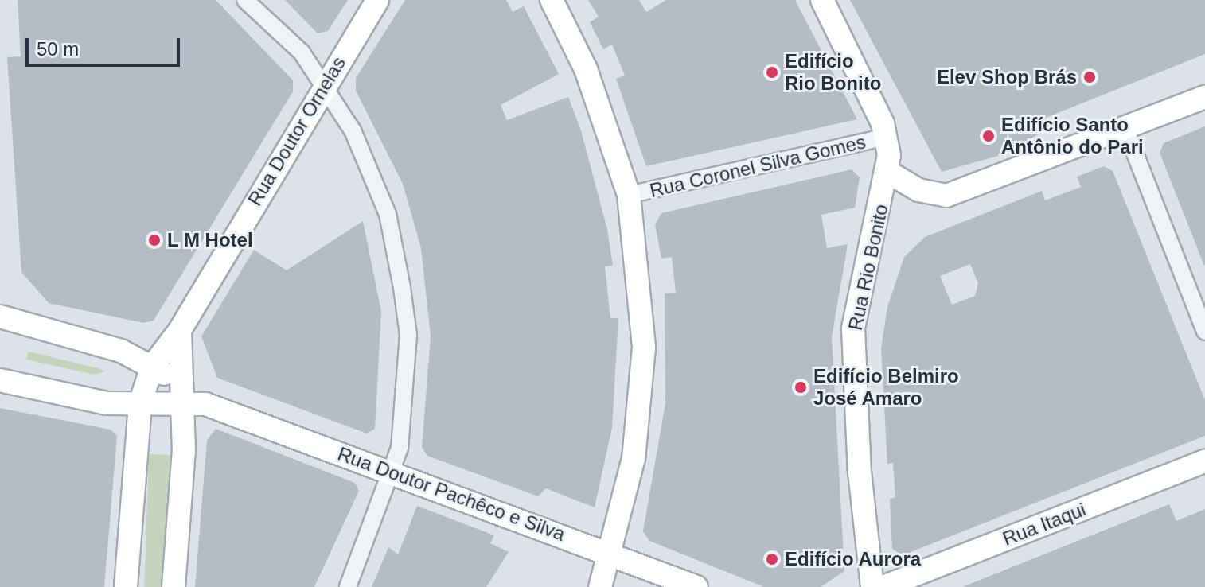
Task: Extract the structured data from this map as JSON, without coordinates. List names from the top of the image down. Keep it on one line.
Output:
{"streets":{"street":["Rua Doutor Ornelas","Rua Coronel Silva Gomes","Rua Rio Bonito","Rua Doutor Pachêco e Silva","Rua Itaqui"]},"crossings":[["Rua Doutor Ornelas","Rua Doutor Pachêco e Silva"],["Rua Coronel Silva Gomes","Rua Rio Bonito"]],"places":["Edifício Rio Bonito","Elev Shop Brás","Edifício Santo Antônio do Pari","L M Hotel","Edifício Belmiro José Amaro","Edifício Aurora"],"scale_bar":"50 m"}
